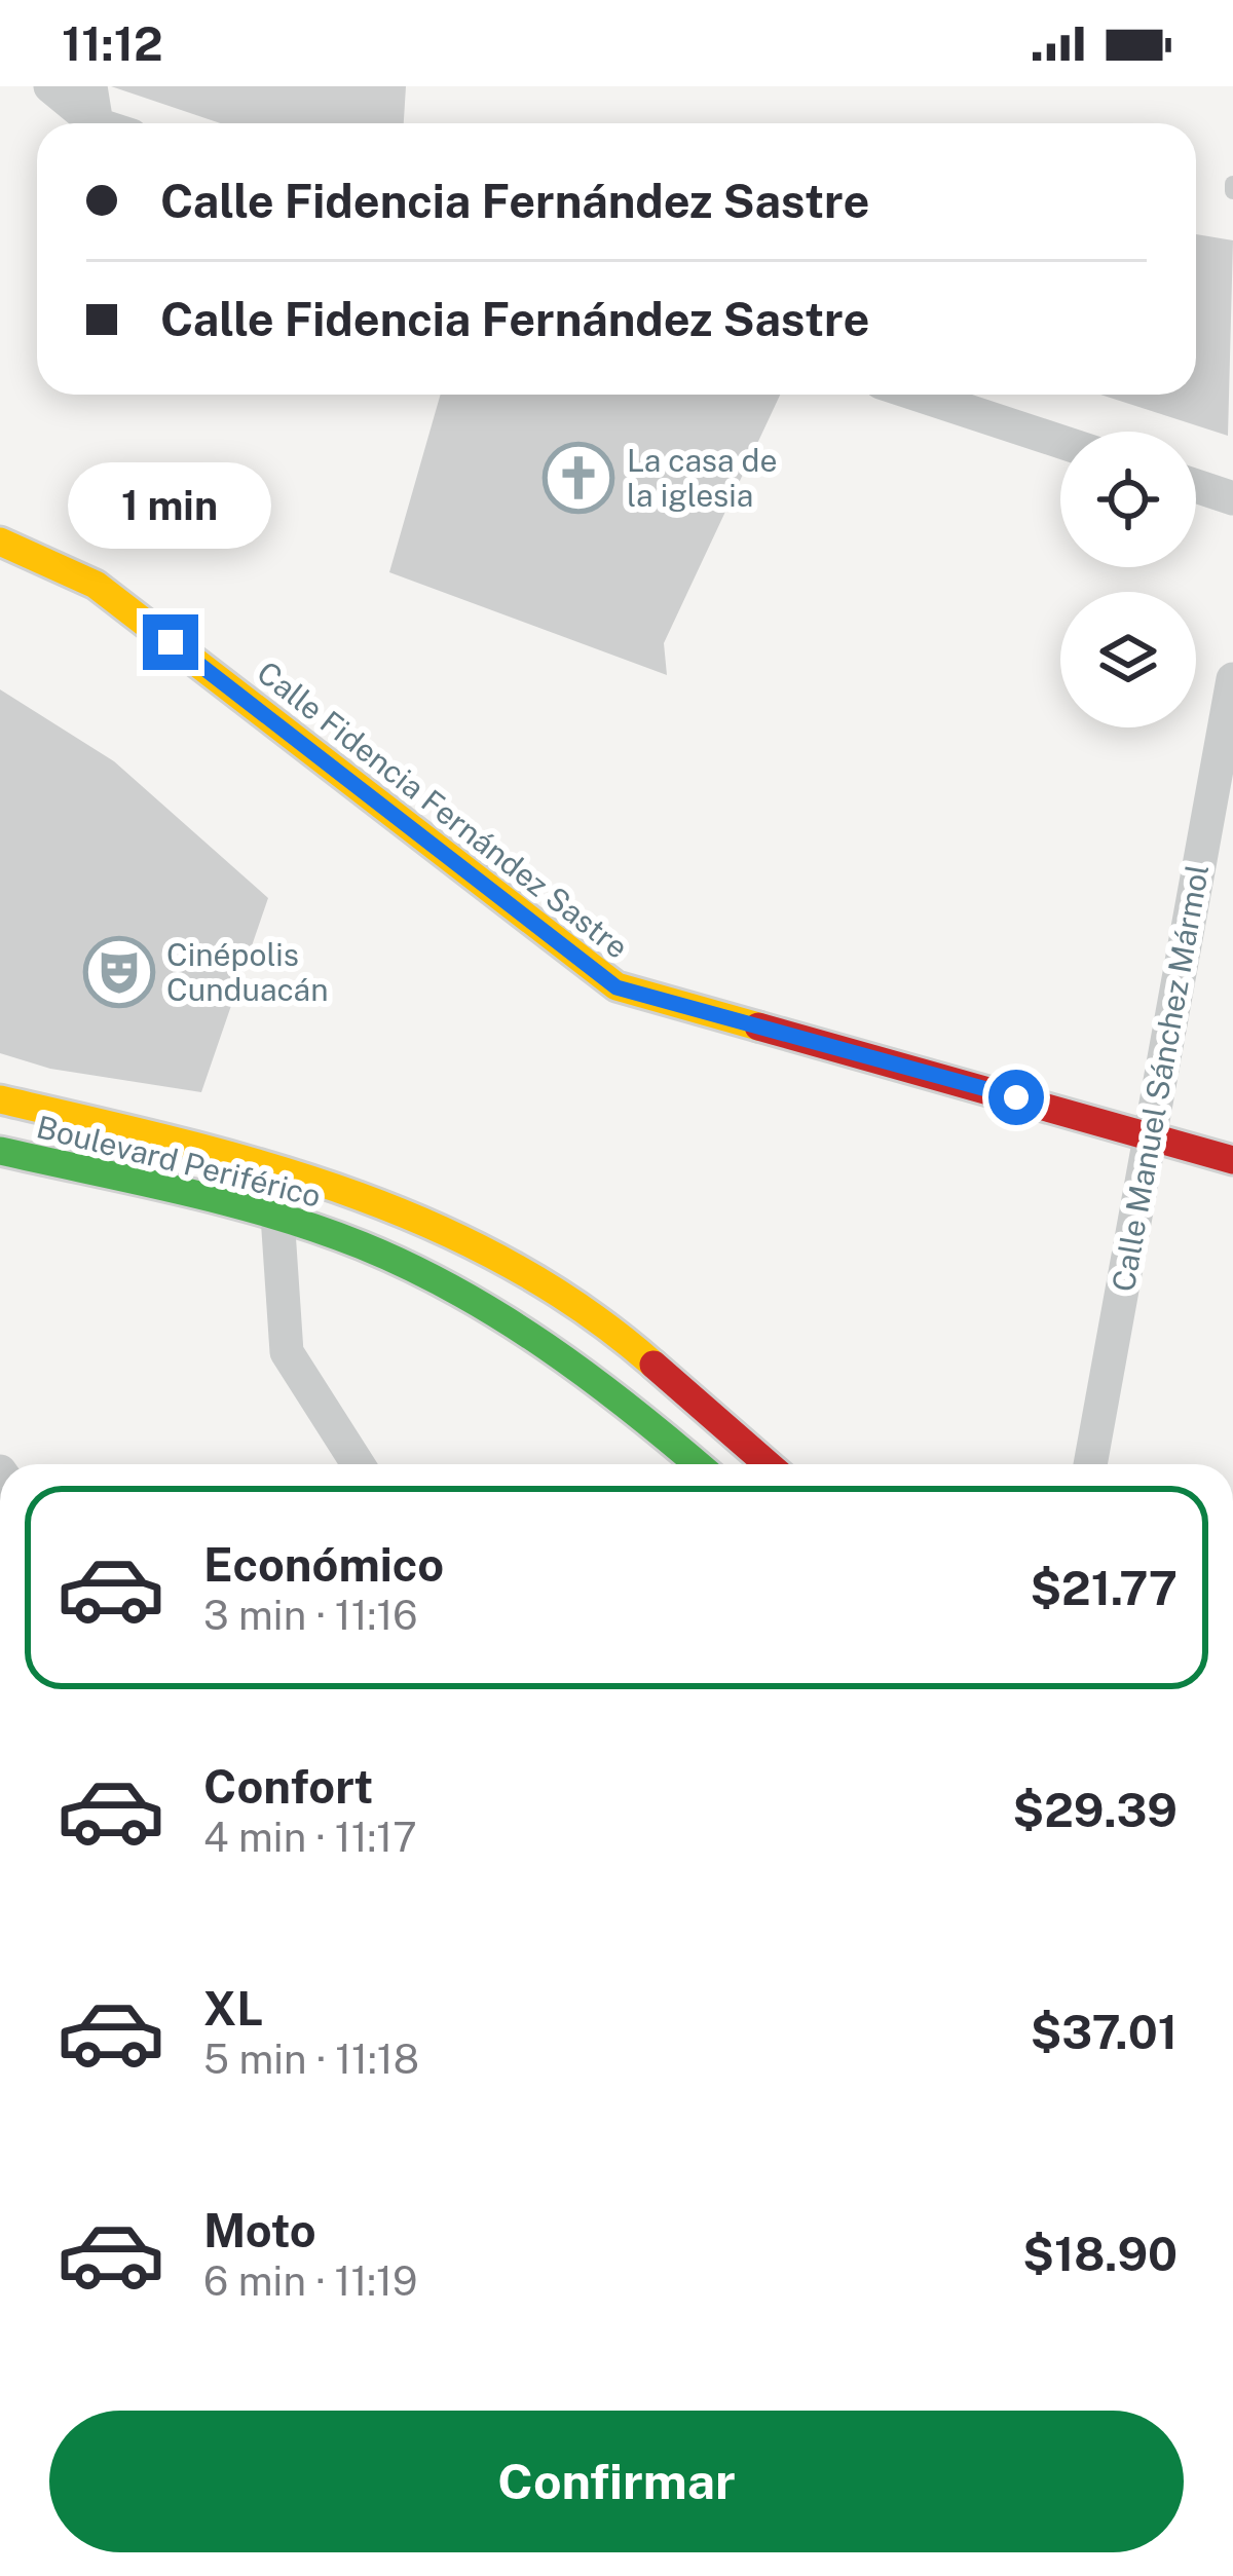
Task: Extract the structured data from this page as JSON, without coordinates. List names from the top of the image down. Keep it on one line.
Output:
{"streets":{"street":["Calle Fidencia Fernández Sastre","Calle Manuel Sánchez Mármol","Boulevard Periférico"]},"crossings":[["Calle Fidencia Fernández Sastre","Calle Manuel Sánchez Mármol"]],"places":{"church":["La casa de la iglesia"],"theatre":["Cinépolis Cunduacán"]},"page":{"status":"11:12","banner":["Calle Fidencia Fernández Sastre","Calle Fidencia Fernández Sastre"],"bubble":"1 min","list":[{"name":"Económico","note":"3 min · 11:16","value":"$21.77"},{"name":"Confort","note":"4 min · 11:17","value":"$29.39"},{"name":"XL","note":"5 min · 11:18","value":"$37.01"},{"name":"Moto","note":"6 min · 11:19","value":"$18.90"}],"buttons":"Confirmar"}}
